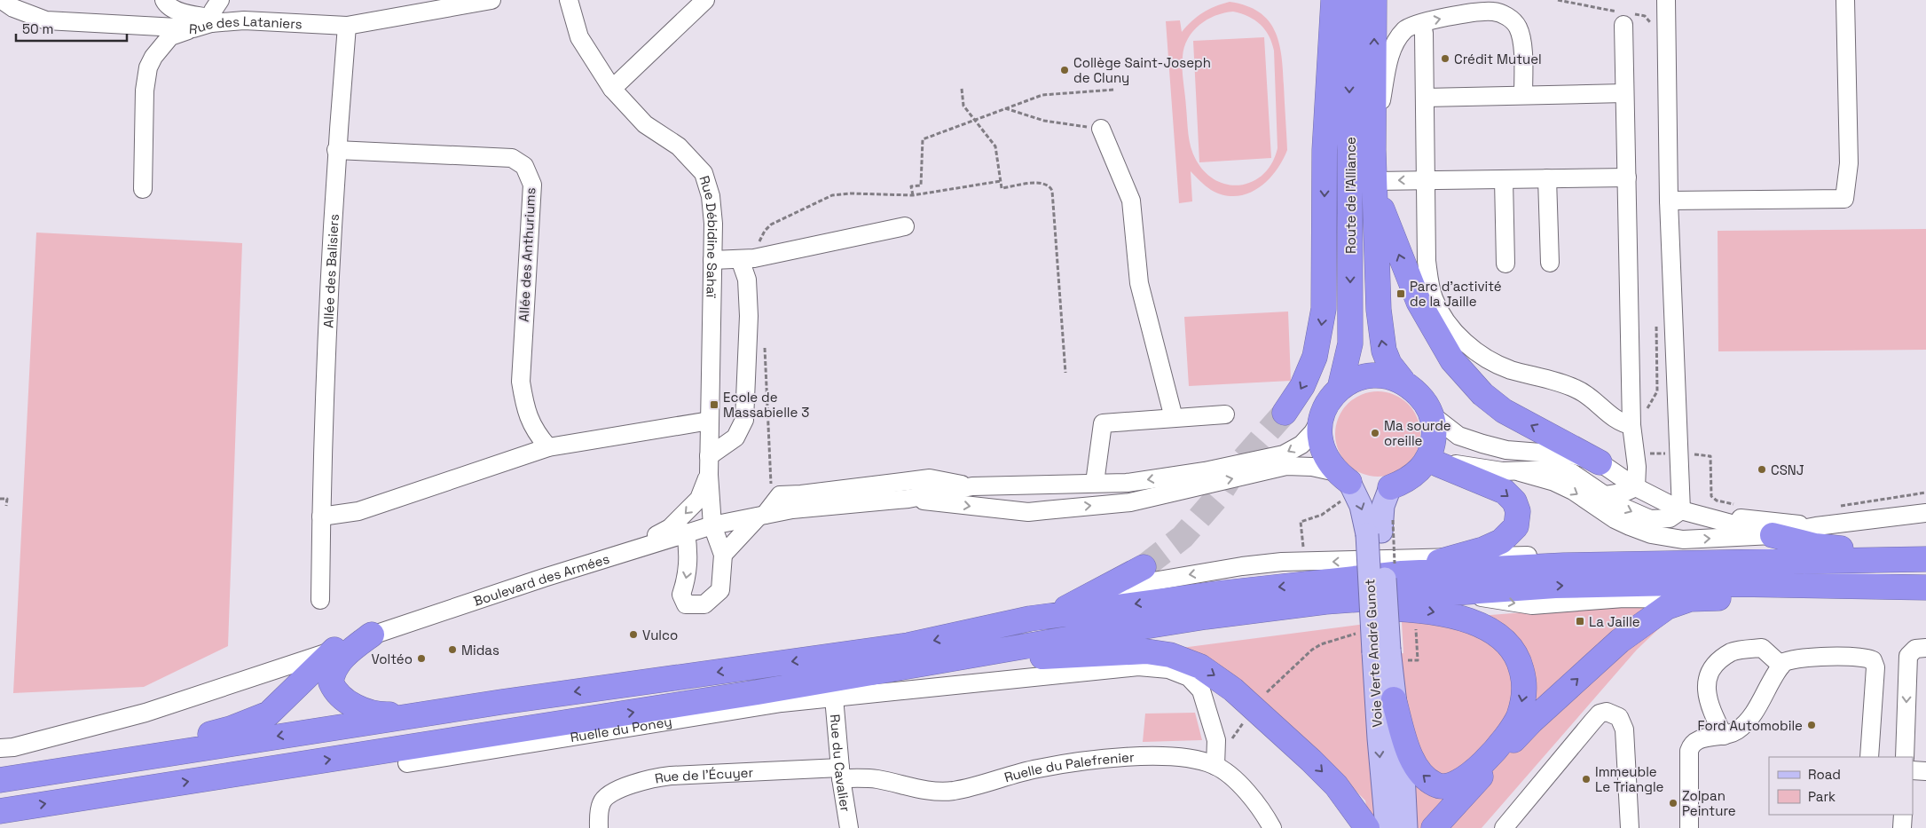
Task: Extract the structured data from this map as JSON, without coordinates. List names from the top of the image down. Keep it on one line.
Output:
{"streets":{"highway":["Route de l'Alliance"],"main road":["Voie Verte André Gunot"],"street":["Rue des Lataniers","Rue Débidine Sahaï","Allée des Anthuriums","Allée des Balisiers","Boulevard des Armées","Ruelle du Poney","Rue du Cavalier","Ruelle du Palefrenier","Rue de l'Écuyer"]},"crossings":[["Rue des Lataniers","Allée des Balisiers"],["Rue Débidine Sahaï","Boulevard des Armées"],["Allée des Anthuriums","Allée des Balisiers"],["Ruelle du Poney","Rue du Cavalier"],["Ruelle du Poney","Ruelle du Palefrenier"],["Rue du Cavalier","Ruelle du Palefrenier"],["Rue du Cavalier","Rue de l'Écuyer"],["Ruelle du Palefrenier","Rue de l'Écuyer"]],"places":{"other":["Crédit Mutuel","Collège Saint-Joseph de Cluny","Ma sourde oreille","CSNJ","Vulco","Midas","Voltéo","Ford Automobile","Immeuble Le Triangle","Zolpan Peinture"],"transit":["Parc d'activité de la Jaille","Ecole de Massabielle 3","La Jaille"]},"legend":["Road","Park"],"scale_bar":"50 m"}
